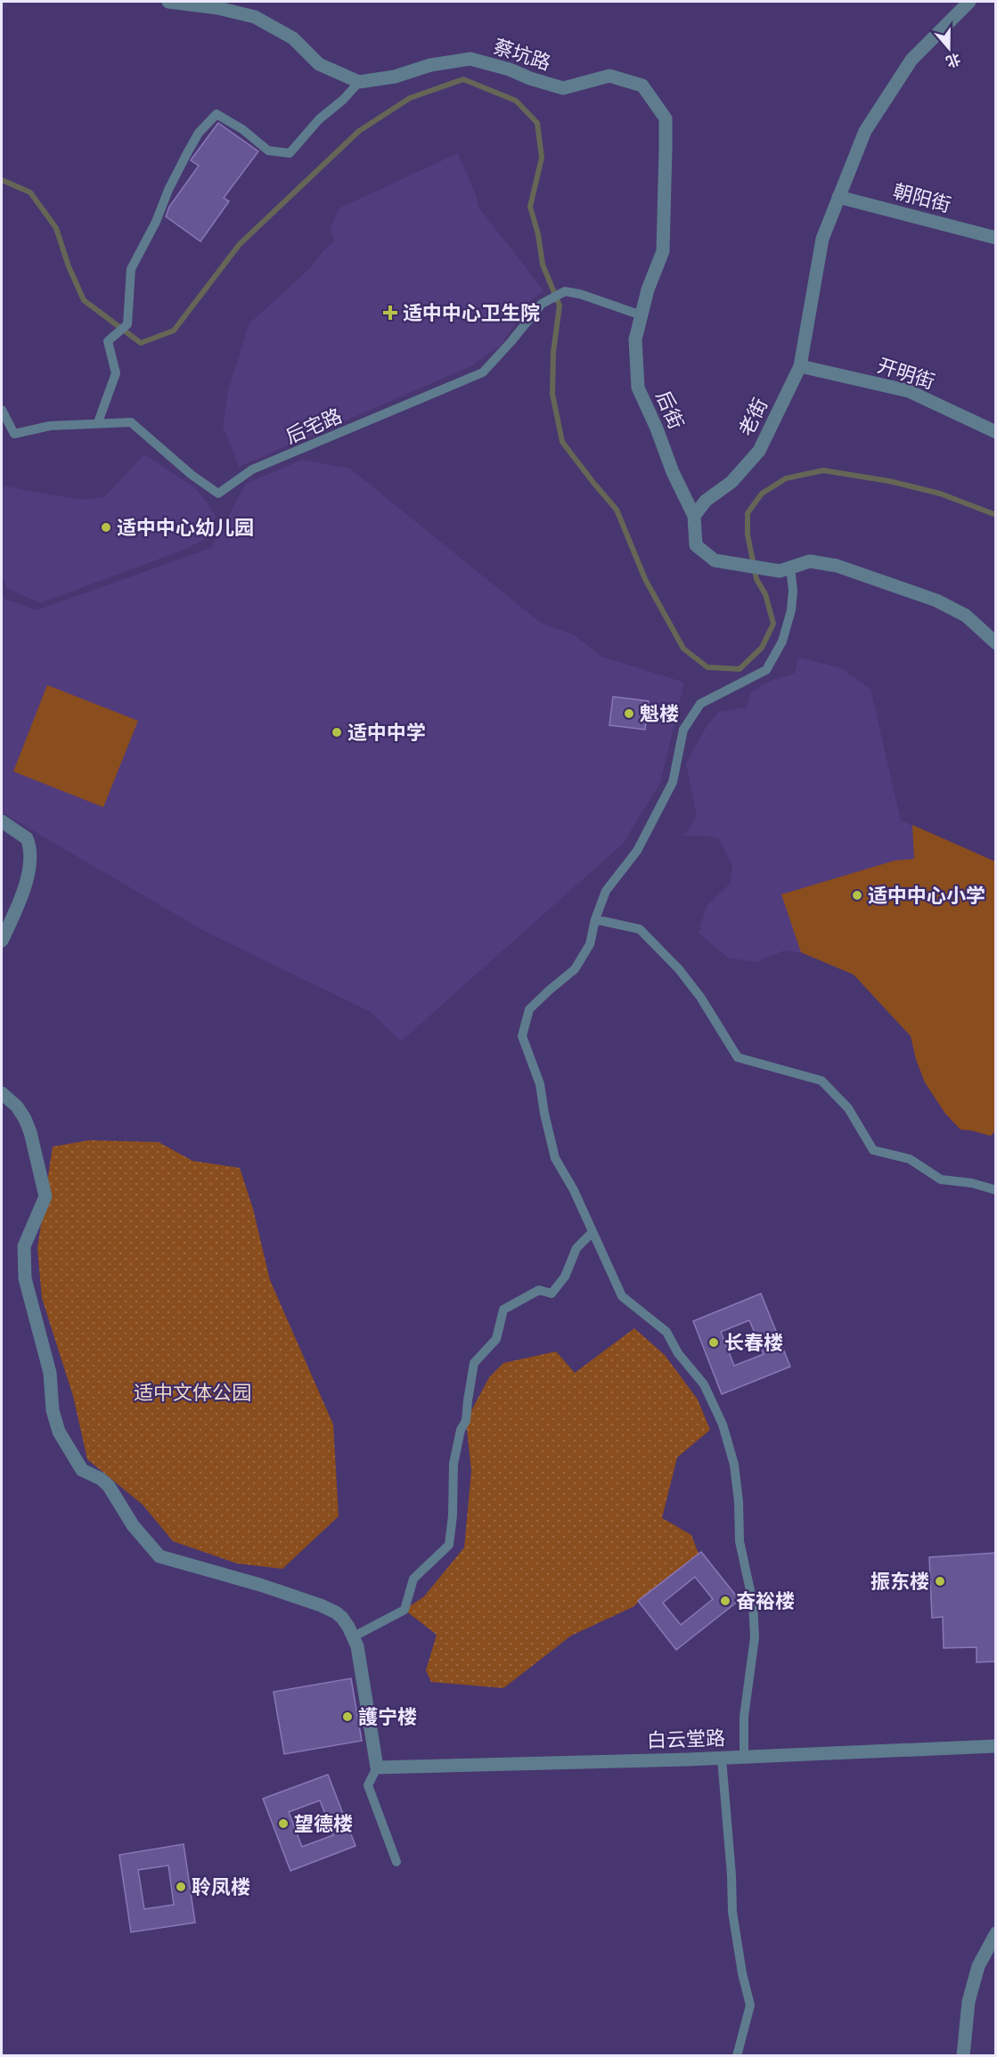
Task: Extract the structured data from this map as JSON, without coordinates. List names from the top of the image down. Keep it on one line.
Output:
{"streets":{"street":["蔡坑路","朝阳街","开明街","后街","老街","白云堂路"],"lane":["后宅路"]},"crossings":[["蔡坑路","后街"],["蔡坑路","后宅路"],["朝阳街","老街"],["开明街","老街"],["后街","老街"],["后街","后宅路"]],"parks":["适中文体公园"],"places":{"health":["适中中心卫生院"],"other":["适中中心幼儿园","魁楼","适中中学","适中中心小学","长春楼","振东楼","奋裕楼","護宁楼","望德楼","聆凤楼"]},"north":"bottom"}
